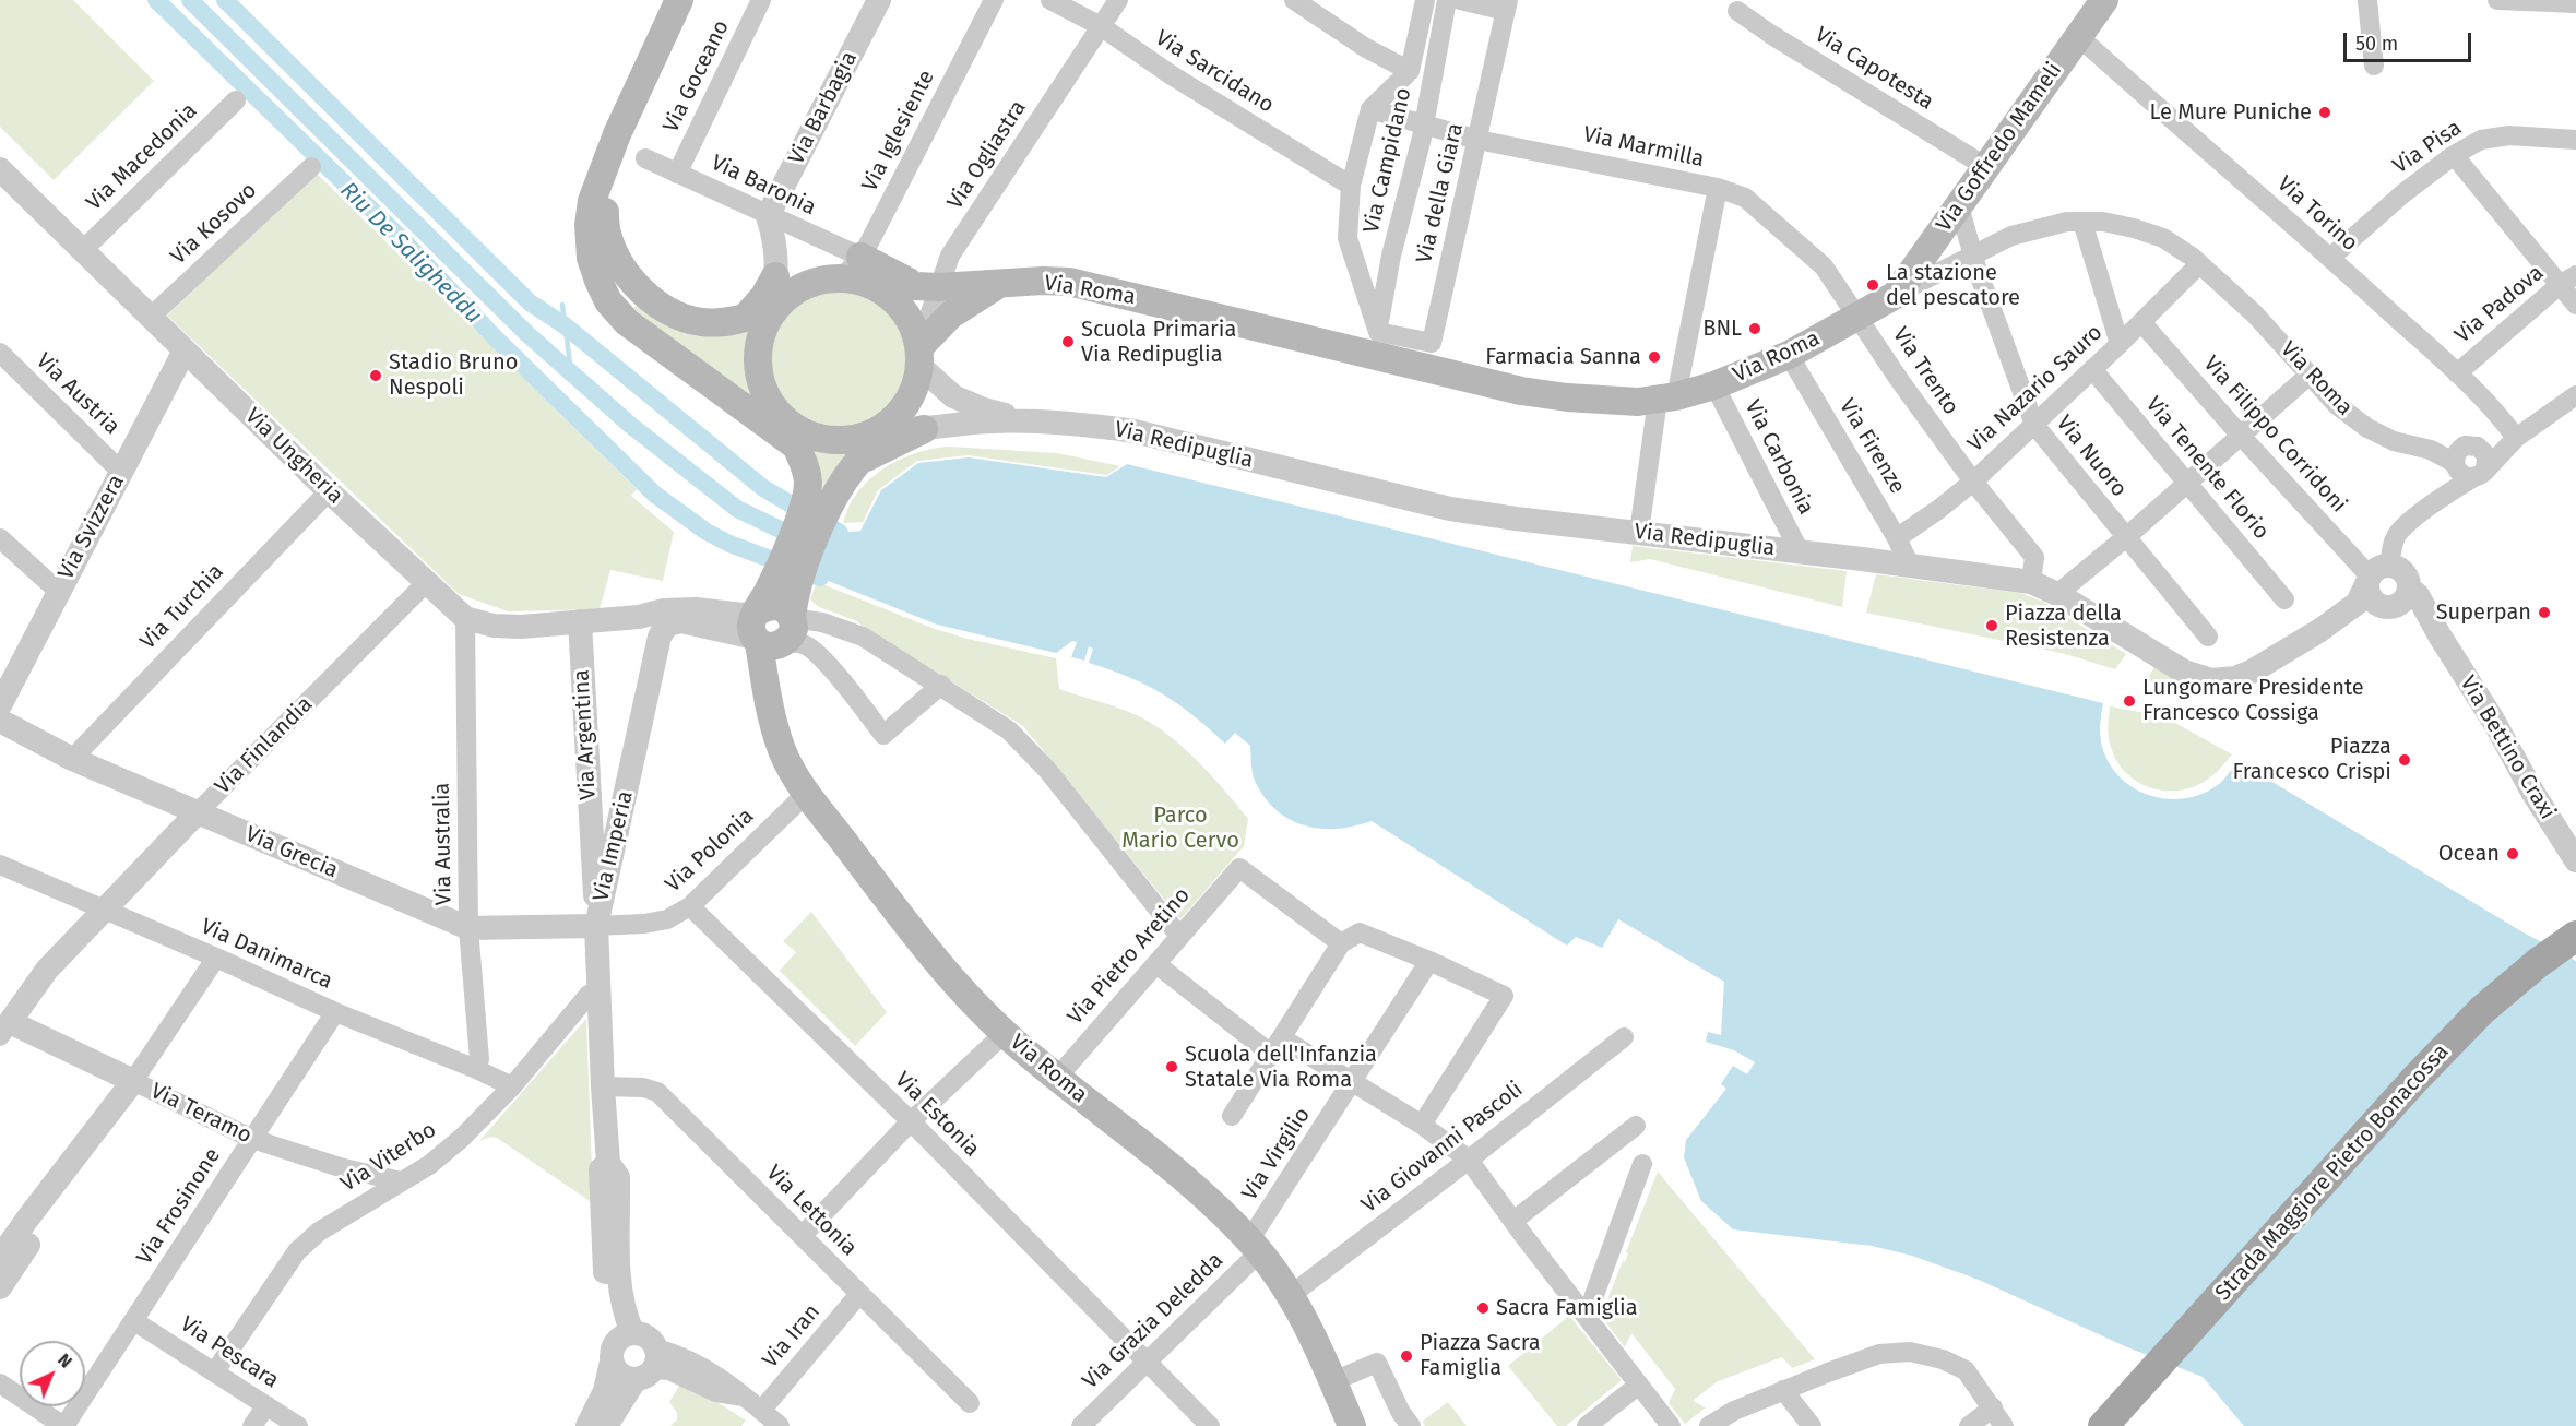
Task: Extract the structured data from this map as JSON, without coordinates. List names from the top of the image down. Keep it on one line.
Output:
{"streets":{"main road":["Via Goffredo Mameli","Via Roma","Strada Maggiore Pietro Bonacossa"],"street":["Via Capotesta","Via Sarcidano","Via Goceano","Via Barbagia","Via Iglesiente","Via Marmilla","Via Pisa","Via Ogliastra","Via Macedonia","Via Campidano","Via Baronia","Via della Giara","Via Torino","Via Kosovo","Via Padova","Via Trento","Via Nazario Sauro","Via Austria","Via Filippo Corridoni","Via Redipuglia","Via Firenze","Via Ungheria","Via Nuoro","Via Carbonia","Via Tenente Florio","Via Svizzera","Via Turchia","Via Argentina","Via Finlandia","Via Bettino Craxi","Via Australia","Via Imperia","Via Polonia","Via Grecia","Via Danimarca","Via Pietro Aretino","Via Teramo","Via Estonia","Via Giovanni Pascoli","Via Virgilio","Via Viterbo","Via Frosinone","Via Lettonia","Via Grazia Deledda","Via Iran","Via Pescara"]},"crossings":[["Via Capotesta","Via Goffredo Mameli"],["Via Sarcidano","Via Ogliastra"],["Via Sarcidano","Via Campidano"],["Via Goceano","Via Baronia"],["Via Barbagia","Via Baronia"],["Via Iglesiente","Via Ogliastra"],["Via Iglesiente","Via Baronia"],["Via Iglesiente","Via Roma"],["Via Iglesiente","Via Redipuglia"],["Via Marmilla","Via Campidano"],["Via Marmilla","Via della Giara"],["Via Marmilla","Via Roma"],["Via Marmilla","Via Trento"],["Via Goffredo Mameli","Via Torino"],["Via Goffredo Mameli","Via Roma"],["Via Goffredo Mameli","Via Nuoro"],["Via Pisa","Via Torino"],["Via Ogliastra","Via Roma"],["Via Ogliastra","Via Redipuglia"],["Via Macedonia","Via Ungheria"],["Via Campidano","Via della Giara"],["Via Campidano","Via Roma"],["Via della Giara","Via Roma"],["Via Torino","Via Padova"],["Via Kosovo","Via Ungheria"],["Via Roma","Via Trento"],["Via Roma","Via Nazario Sauro"],["Via Roma","Via Redipuglia"],["Via Roma","Via Firenze"],["Via Roma","Via Ungheria"],["Via Roma","Via Nuoro"],["Via Roma","Via Carbonia"],["Via Roma","Via Polonia"],["Via Roma","Via Pietro Aretino"],["Via Roma","Via Giovanni Pascoli"],["Via Roma","Via Virgilio"],["Via Roma","Via Grazia Deledda"],["Via Trento","Via Nazario Sauro"],["Via Trento","Via Redipuglia"],["Via Nazario Sauro","Via Filippo Corridoni"],["Via Nazario Sauro","Via Firenze"],["Via Nazario Sauro","Via Nuoro"],["Via Nazario Sauro","Via Tenente Florio"],["Via Austria","Via Svizzera"],["Via Filippo Corridoni","Via Redipuglia"],["Via Filippo Corridoni","Via Bettino Craxi"],["Via Redipuglia","Via Firenze"],["Via Redipuglia","Via Carbonia"],["Via Redipuglia","Via Bettino Craxi"],["Via Ungheria","Via Svizzera"],["Via Ungheria","Via Turchia"],["Via Ungheria","Via Argentina"],["Via Ungheria","Via Finlandia"],["Via Ungheria","Via Australia"],["Via Turchia","Via Grecia"],["Via Argentina","Via Imperia"],["Via Argentina","Via Polonia"],["Via Argentina","Via Grecia"],["Via Finlandia","Via Grecia"],["Via Finlandia","Via Danimarca"],["Via Finlandia","Via Teramo"],["Via Australia","Via Grecia"],["Via Australia","Via Danimarca"],["Via Imperia","Via Polonia"],["Via Imperia","Via Grecia"],["Via Imperia","Via Viterbo"],["Via Imperia","Via Lettonia"],["Via Polonia","Via Grecia"],["Via Polonia","Via Estonia"],["Via Danimarca","Via Viterbo"],["Via Danimarca","Via Frosinone"],["Via Teramo","Via Viterbo"],["Via Teramo","Via Frosinone"],["Via Estonia","Via Grazia Deledda"],["Via Virgilio","Via Grazia Deledda"],["Via Viterbo","Via Pescara"],["Via Frosinone","Via Pescara"],["Via Lettonia","Via Iran"]],"water":["Riu De Saligheddu"],"parks":["Parco Mario Cervo"],"places":["Le Mure Puniche","La stazione del pescatore","BNL","Scuola Primaria Via Redipuglia","Farmacia Sanna","Stadio Bruno Nespoli","Superpan","Piazza della Resistenza","Lungomare Presidente Francesco Cossiga","Piazza Francesco Crispi","Ocean","Scuola dell'Infanzia Statale Via Roma","Sacra Famiglia","Piazza Sacra Famiglia"],"scale_bar":"50 m","north":"top right"}
